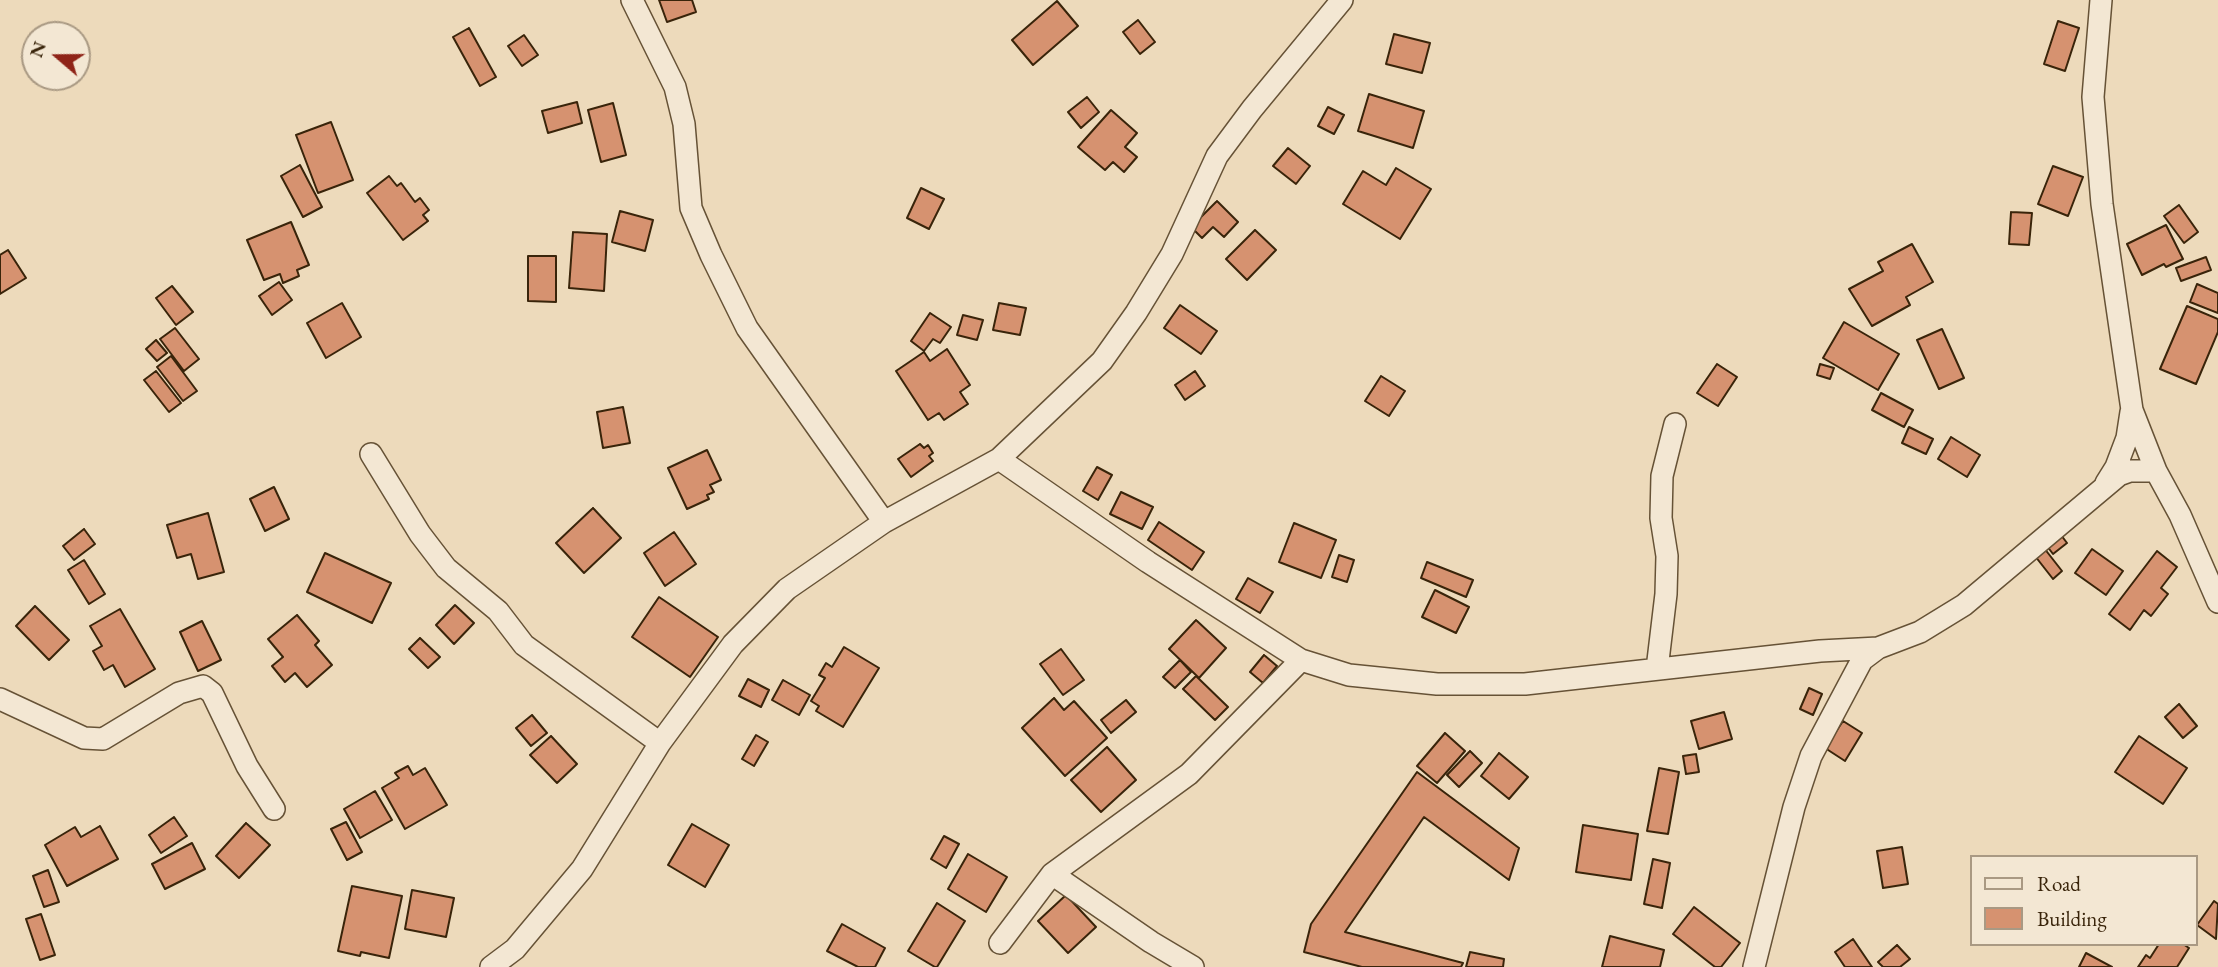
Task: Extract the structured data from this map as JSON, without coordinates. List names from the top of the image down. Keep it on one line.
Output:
{"legend":["Road","Building"],"north":"left"}
